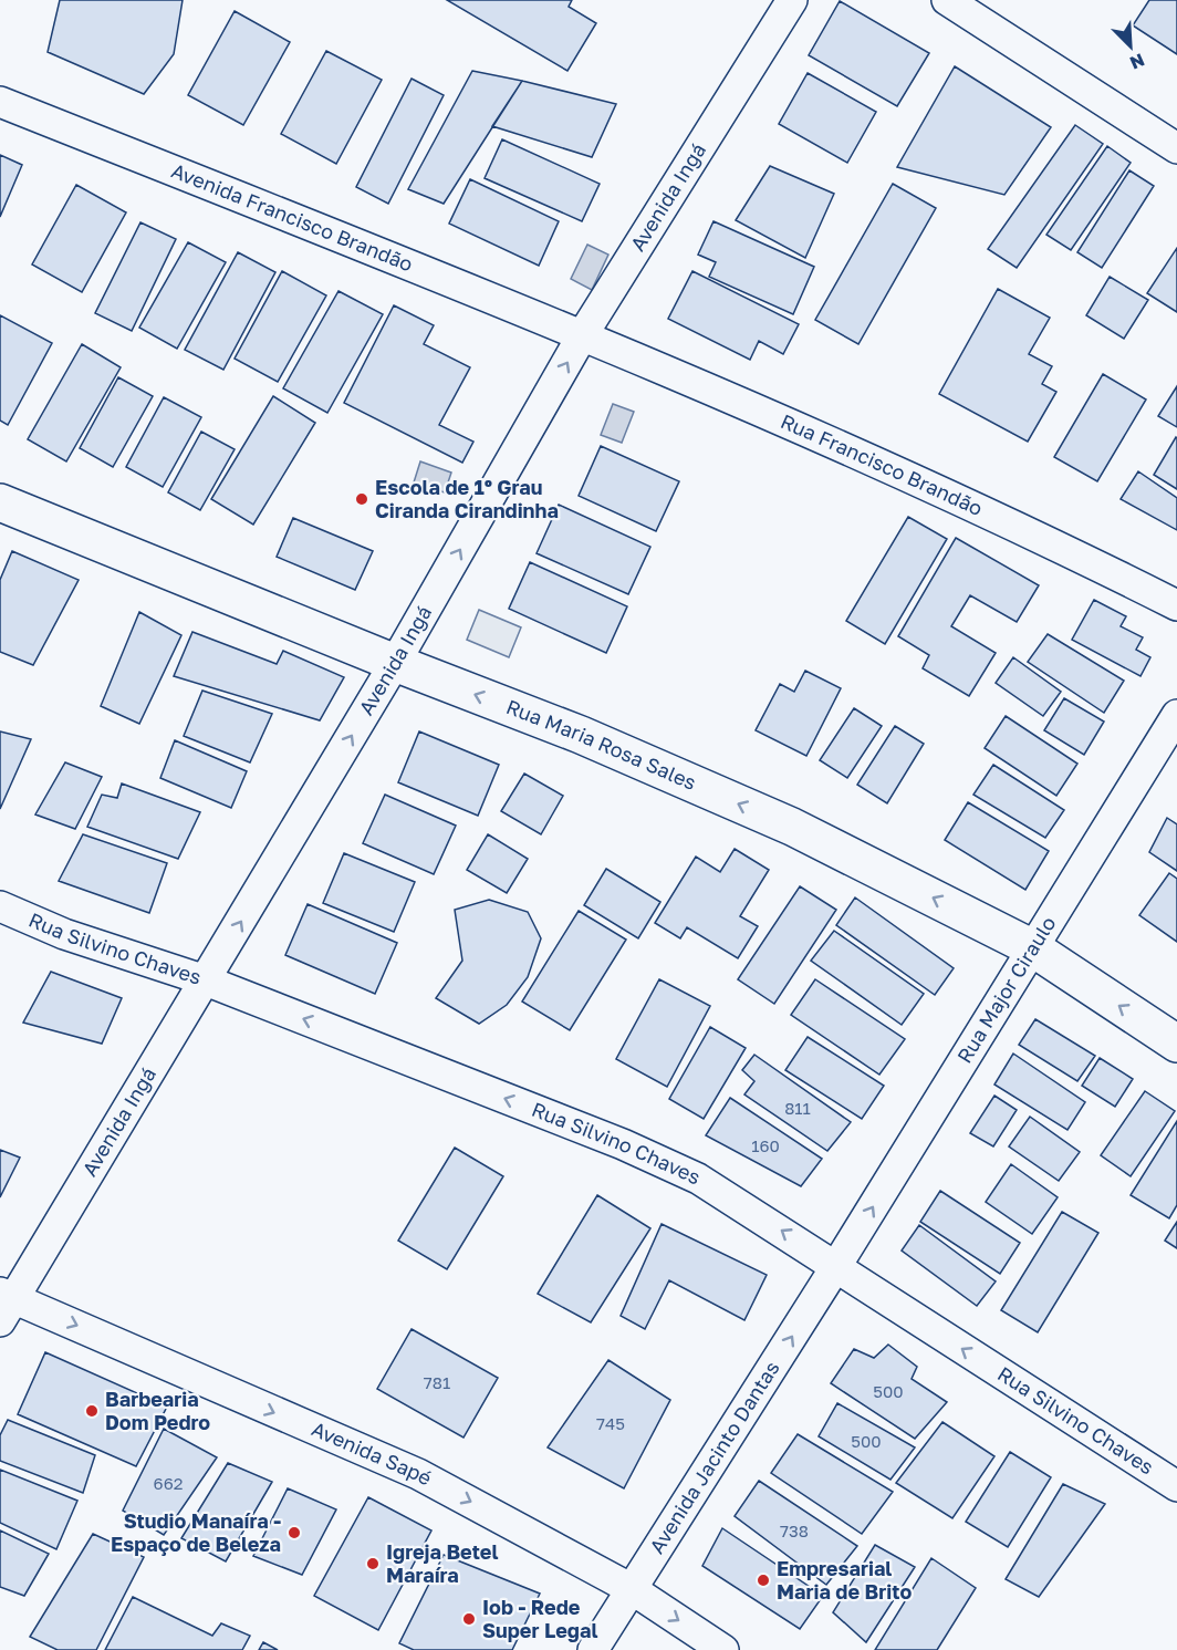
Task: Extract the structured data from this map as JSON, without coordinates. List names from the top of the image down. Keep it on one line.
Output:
{"streets":{"main road":["Rua Maria Rosa Sales"],"street":["Avenida Ingá","Avenida Francisco Brandão","Rua Francisco Brandão","Rua Silvino Chaves","Rua Major Ciraulo","Avenida Sapé","Avenida Jacinto Dantas"]},"crossings":[["Avenida Ingá","Avenida Francisco Brandão"],["Avenida Ingá","Rua Francisco Brandão"],["Avenida Ingá","Rua Maria Rosa Sales"],["Avenida Ingá","Rua Silvino Chaves"],["Avenida Ingá","Avenida Sapé"],["Avenida Francisco Brandão","Rua Francisco Brandão"],["Rua Maria Rosa Sales","Rua Major Ciraulo"],["Rua Silvino Chaves","Rua Major Ciraulo"],["Rua Silvino Chaves","Avenida Jacinto Dantas"],["Rua Major Ciraulo","Avenida Jacinto Dantas"],["Avenida Sapé","Avenida Jacinto Dantas"]],"one_way":["Avenida Ingá","Rua Maria Rosa Sales","Rua Silvino Chaves","Rua Major Ciraulo","Avenida Sapé","Avenida Jacinto Dantas"],"places":["Escola de 1º Grau Ciranda Cirandinha","Barbearia Dom Pedro","Studio Manaíra - Espaço de Beleza","Igreja Betel Maraíra","Empresarial Maria de Brito","Iob - Rede Super Legal"],"house_numbers":["811","160","781","500","745","500","662","738"],"north":"bottom right"}
